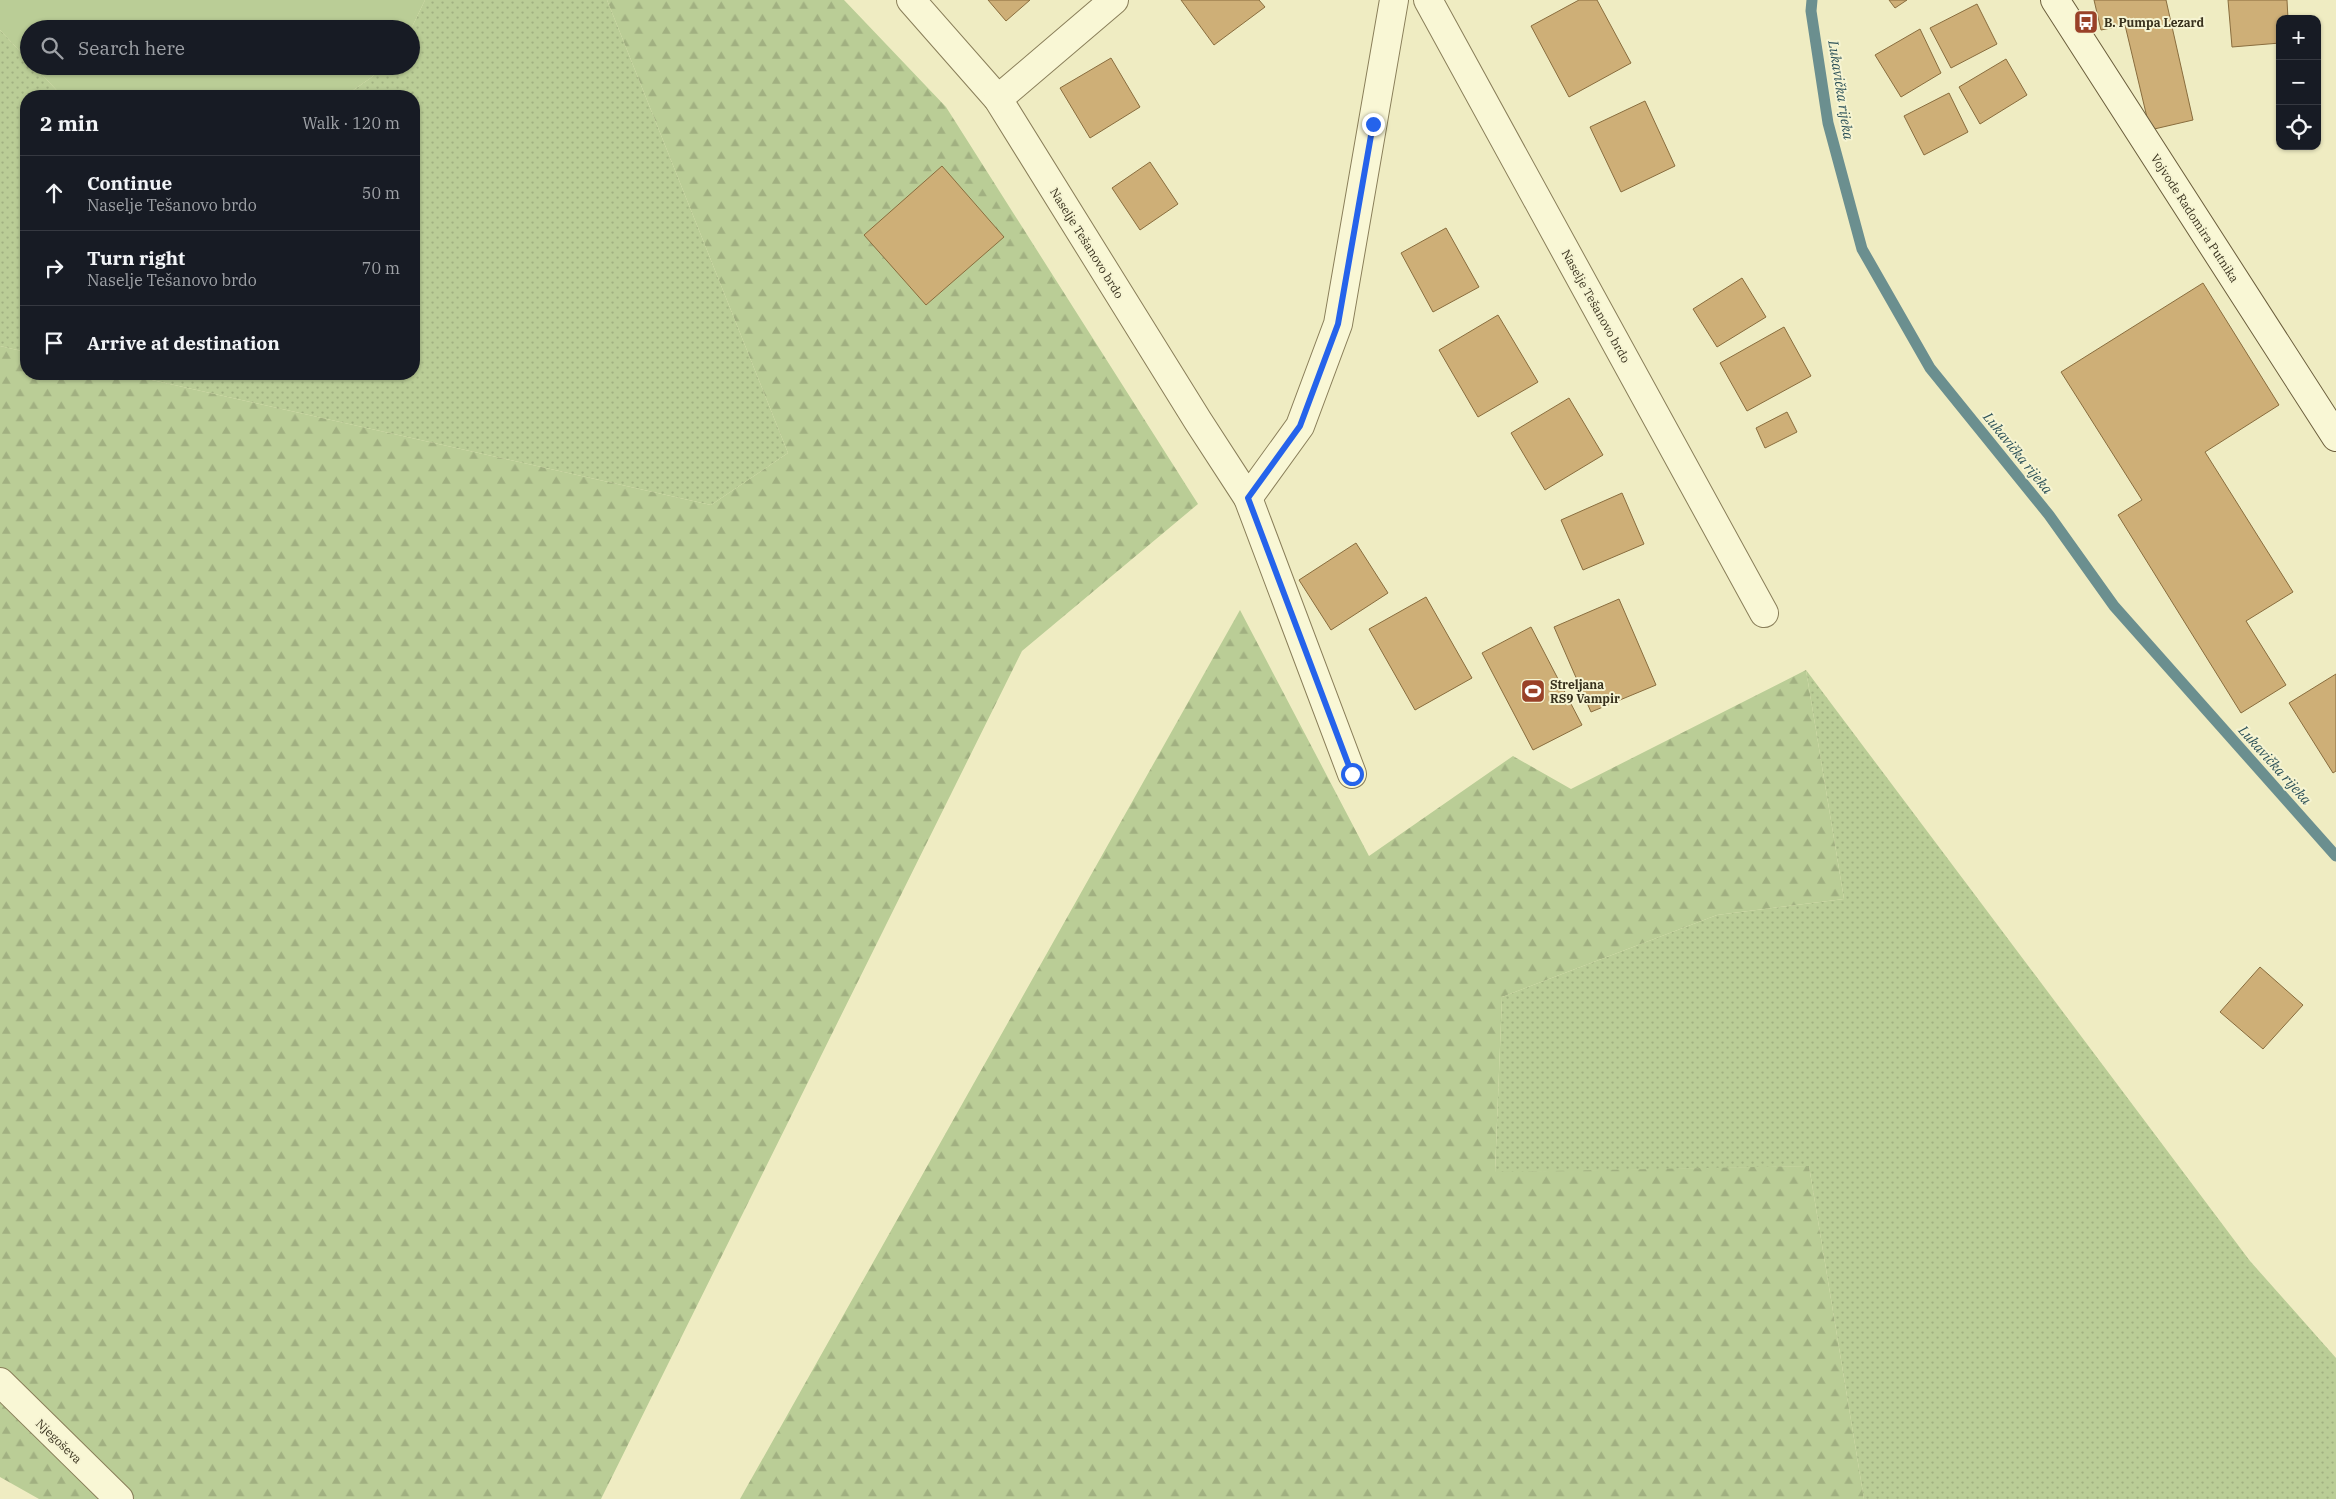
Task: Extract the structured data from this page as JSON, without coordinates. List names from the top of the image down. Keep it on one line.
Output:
{"streets":{"street":["Vojvode Radomira Putnika","Naselje Tešanovo brdo","Njegoševa"]},"water":["Lukavička rijeka"],"places":{"bus stop":["B. Pumpa Lezard"],"sports":["Streljana RS9 Vampir"]},"page":{"map_buttons":["+","−"],"search":"Search here","heading":["2 min","Walk · 120 m"],"list":[["Continue","Naselje Tešanovo brdo","50 m"],["Turn right","Naselje Tešanovo brdo","70 m"],"Arrive at destination"]}}
